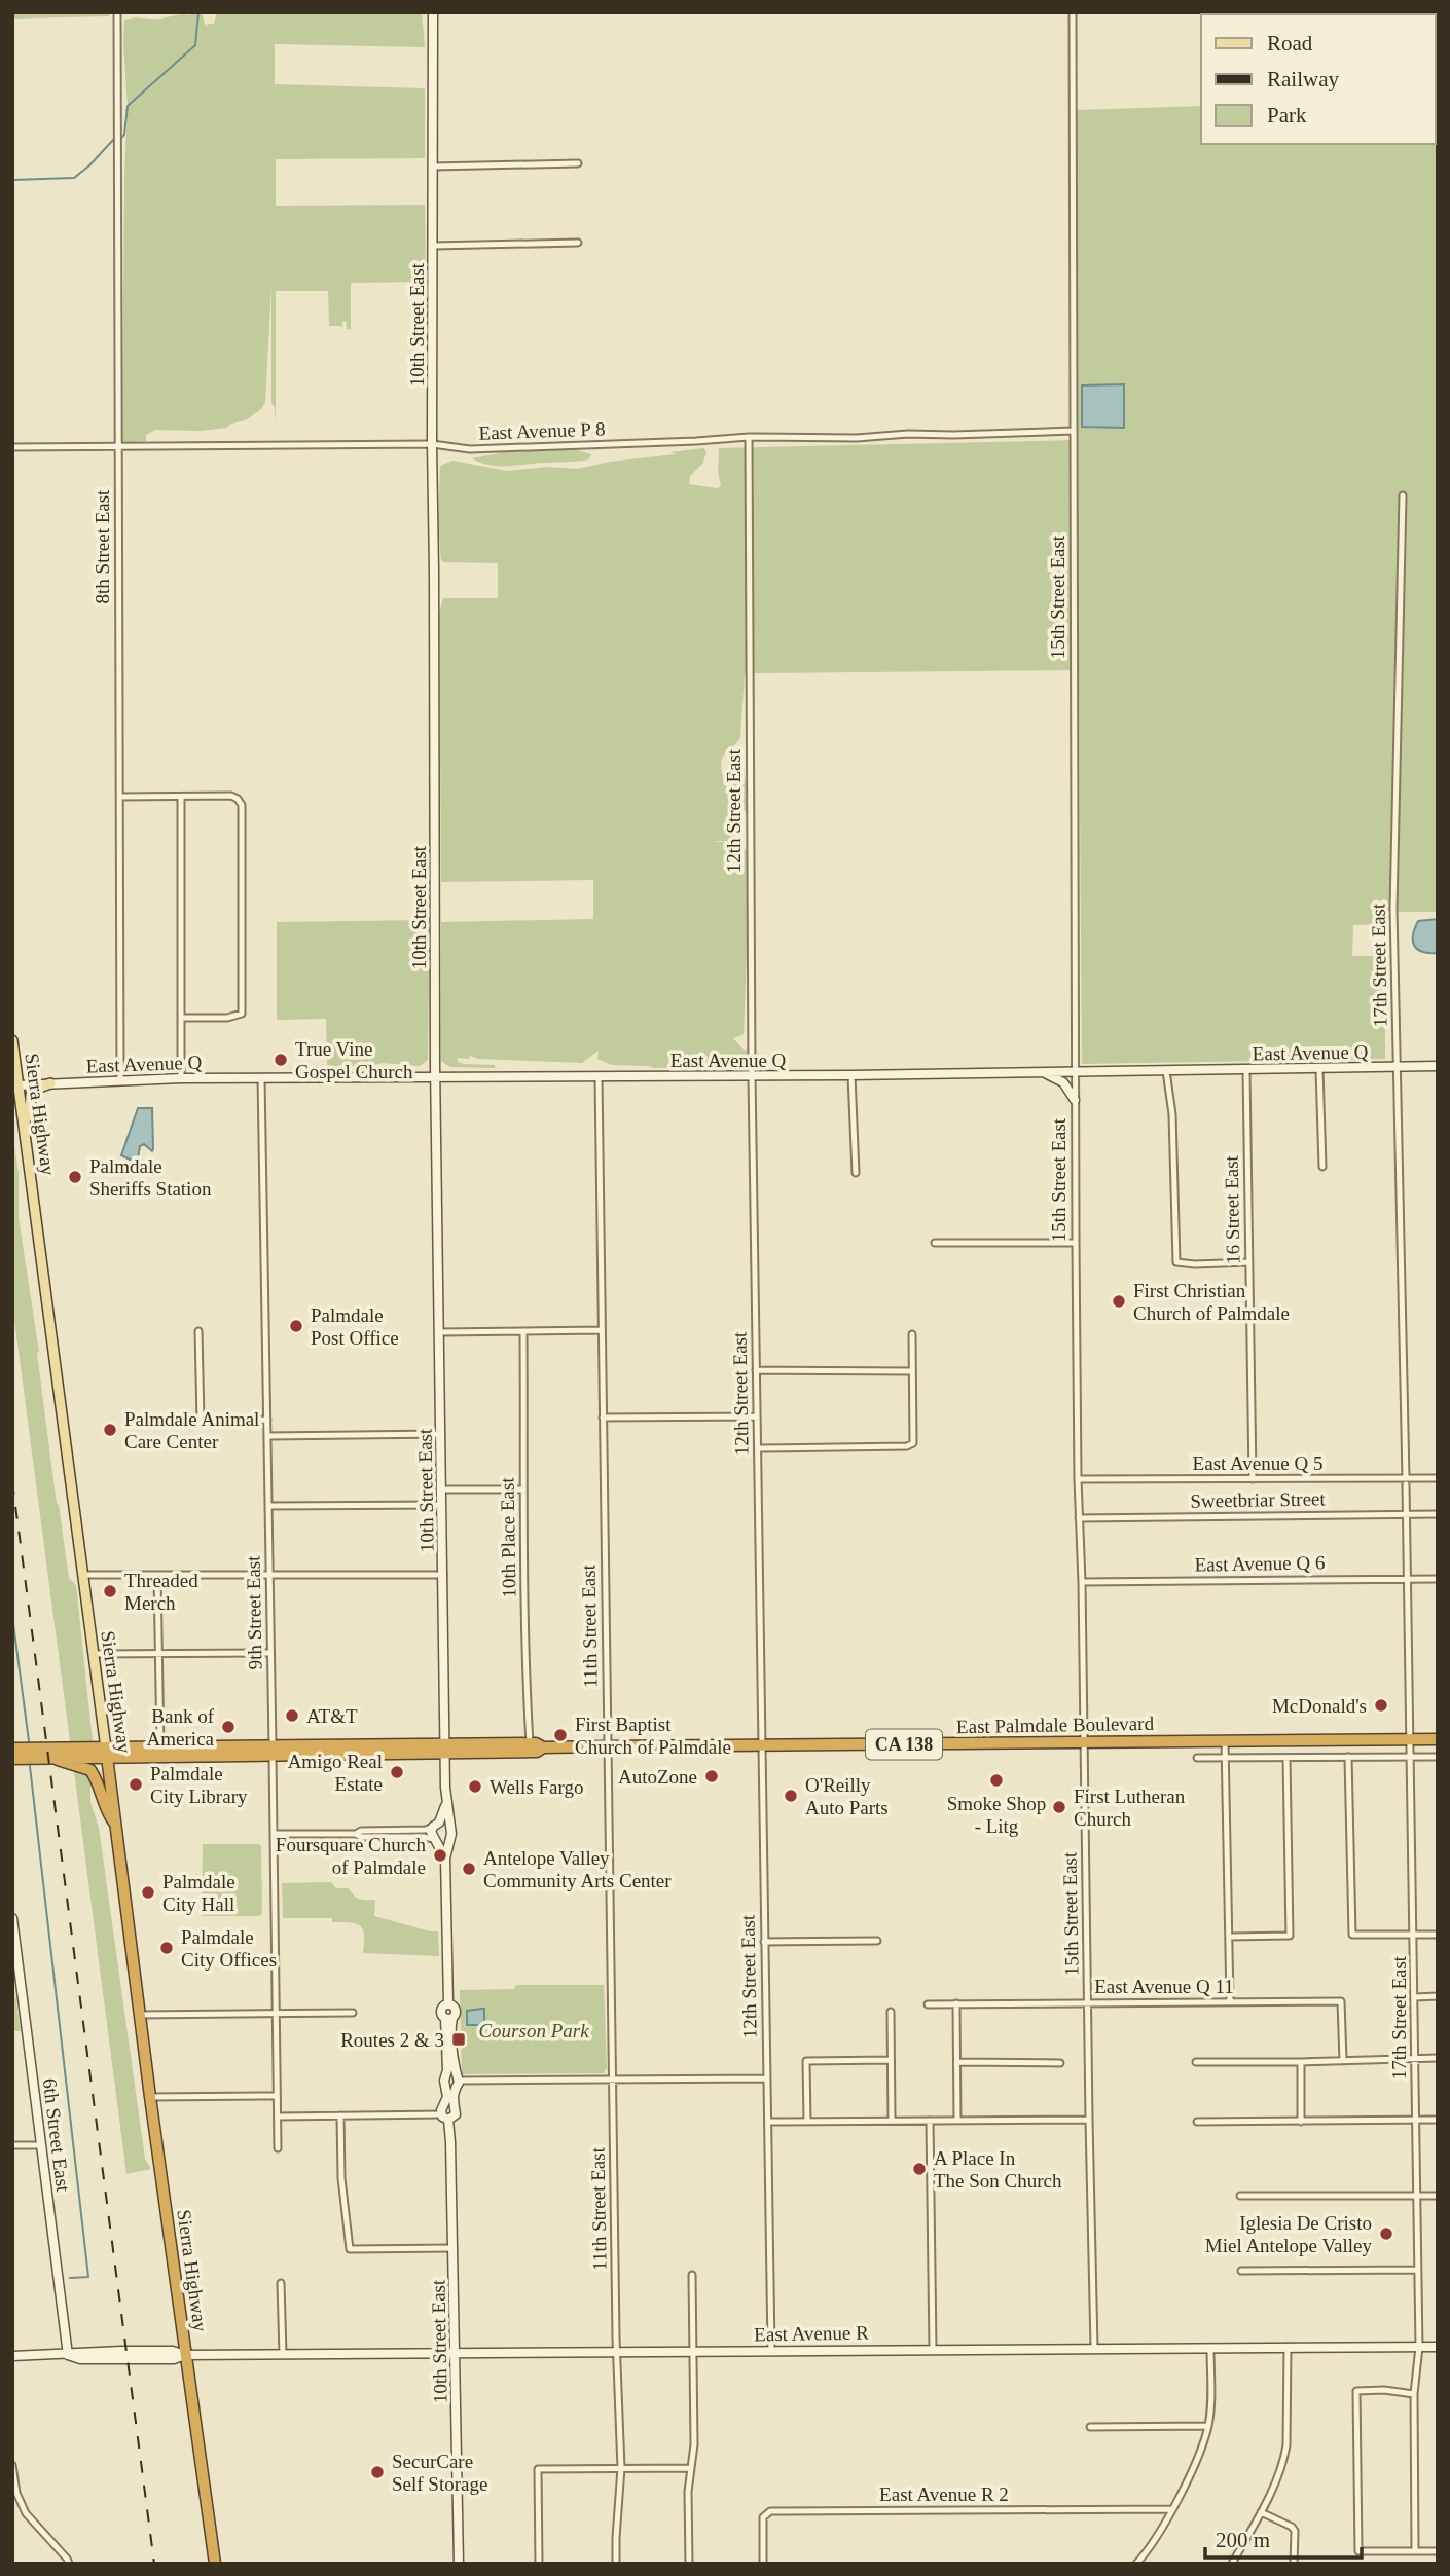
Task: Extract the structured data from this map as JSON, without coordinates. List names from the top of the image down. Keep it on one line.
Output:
{"streets":{"highway":["Sierra Highway","East Palmdale Boulevard","CA 138"],"main road":["10th Street East","East Avenue Q","6th Street East","East Avenue R"],"street":["East Avenue P 8","8th Street East","15th Street East","12th Street East","17th Street East","16 Street East","East Avenue Q 5","Sweetbriar Street","10th Place East","East Avenue Q 6","9th Street East","11th Street East","East Avenue Q 11","East Avenue R 2"]},"crossings":[["10th Street East","East Avenue P 8"],["10th Street East","East Avenue Q"],["10th Street East","East Palmdale Boulevard"],["10th Street East","East Avenue R"],["East Avenue P 8","8th Street East"],["East Avenue P 8","15th Street East"],["East Avenue P 8","12th Street East"],["8th Street East","East Avenue Q"],["15th Street East","East Avenue Q"],["15th Street East","East Avenue Q 5"],["15th Street East","Sweetbriar Street"],["15th Street East","East Avenue Q 6"],["15th Street East","East Palmdale Boulevard"],["15th Street East","East Avenue Q 11"],["15th Street East","East Avenue R"],["12th Street East","East Avenue Q"],["12th Street East","East Palmdale Boulevard"],["12th Street East","East Avenue R"],["17th Street East","East Avenue Q"],["17th Street East","East Avenue Q 5"],["17th Street East","Sweetbriar Street"],["17th Street East","East Avenue Q 6"],["17th Street East","East Palmdale Boulevard"],["17th Street East","East Avenue R"],["East Avenue Q","Sierra Highway"],["East Avenue Q","16 Street East"],["East Avenue Q","9th Street East"],["East Avenue Q","11th Street East"],["Sierra Highway","East Palmdale Boulevard"],["Sierra Highway","East Avenue R"],["16 Street East","East Avenue Q 5"],["10th Place East","East Palmdale Boulevard"],["9th Street East","East Palmdale Boulevard"],["11th Street East","East Palmdale Boulevard"],["11th Street East","East Avenue R"],["6th Street East","East Avenue R"]],"parks":["Courson Park"],"places":{"other":["True Vine Gospel Church","Palmdale Sheriffs Station","First Christian Church of Palmdale","Palmdale Post Office","Palmdale Animal Care Center","Threaded Merch","McDonald's","AT&T","Bank of America","First Baptist Church of Palmdale","Amigo Real Estate","AutoZone","Smoke Shop - Litg","Palmdale City Library","Wells Fargo","O'Reilly Auto Parts","First Lutheran Church","Foursquare Church of Palmdale","Antelope Valley Community Arts Center","Palmdale City Hall","Palmdale City Offices","A Place In The Son Church","Iglesia De Cristo Miel Antelope Valley","SecurCare Self Storage"],"transit":["Routes 2 & 3"]},"legend":["Road","Railway","Park"],"scale_bar":"200 m"}
